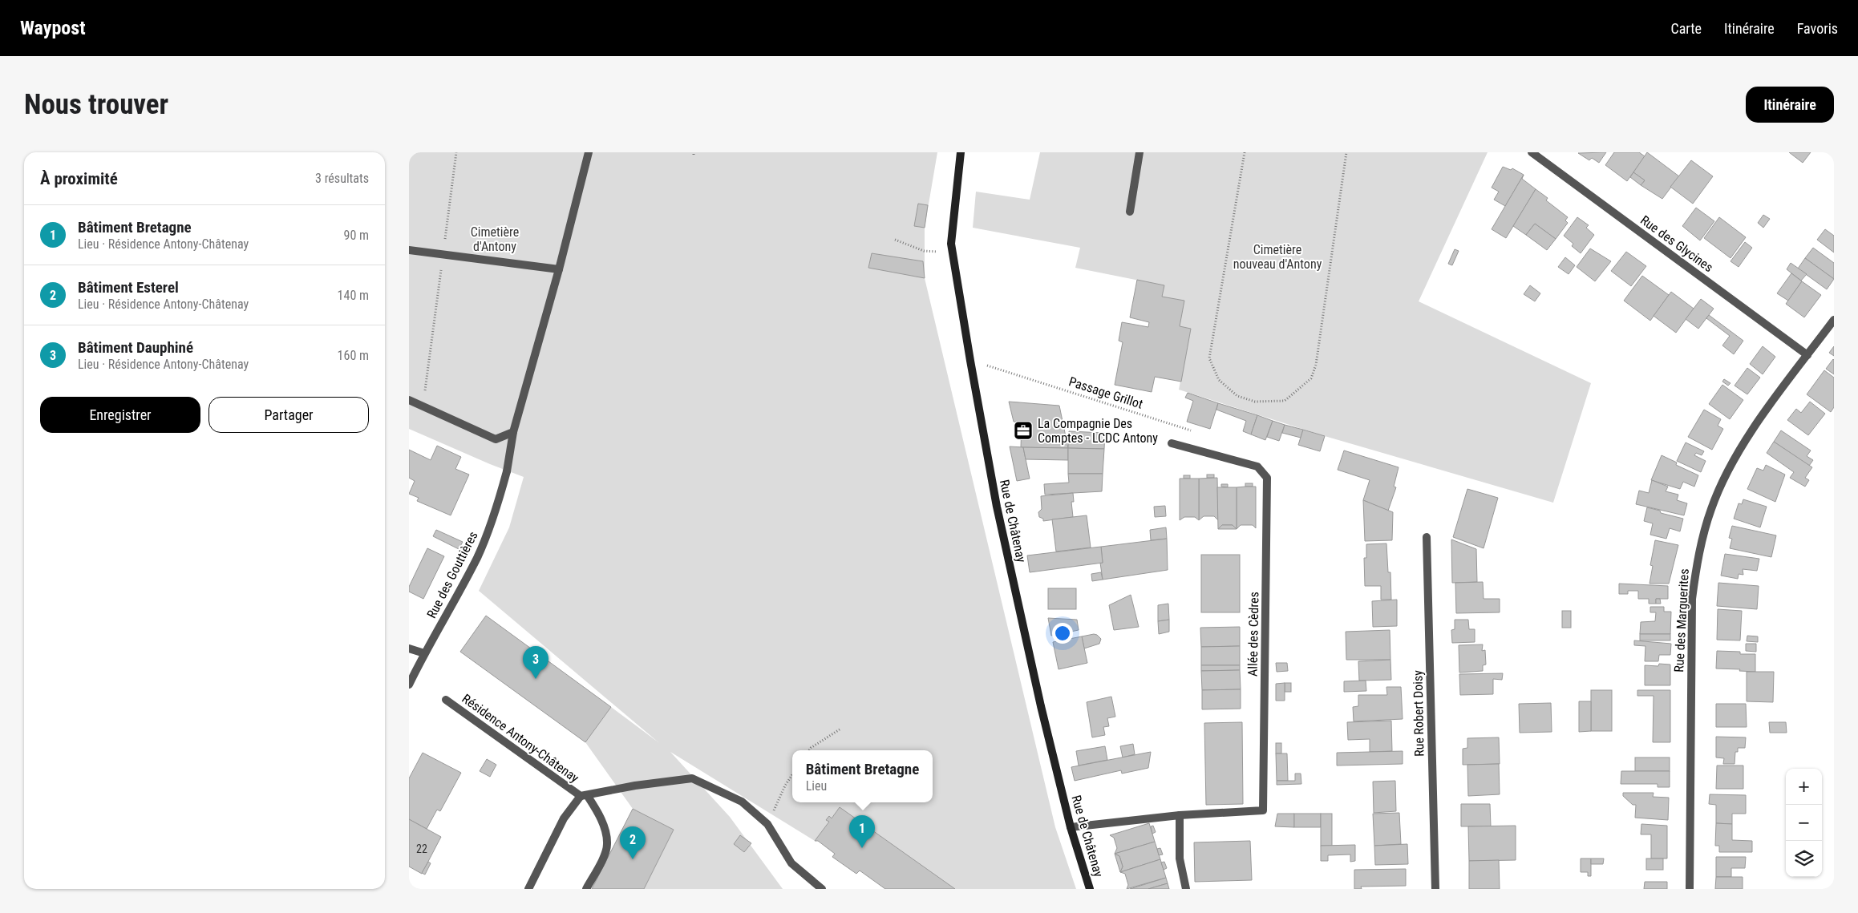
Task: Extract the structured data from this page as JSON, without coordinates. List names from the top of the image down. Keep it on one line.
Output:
{"streets":{"main road":["Rue de Châtenay"],"street":["Rue des Glycines","Rue des Gouttières","Rue des Marguerites","Allée des Cèdres","Rue Robert Doisy","Résidence Antony-Châtenay"],"path":["Passage Grillot"]},"crossings":[["Rue des Glycines","Rue des Marguerites"],["Passage Grillot","Rue de Châtenay"],["Rue de Châtenay","Allée des Cèdres"]],"parks":["Cimetière d'Antony","Cimetière nouveau d'Antony"],"places":{"office":["La Compagnie Des Comptes - LCDC Antony"]},"house_numbers":["22"],"page":{"header":"Waypost","nav":["Carte","Itinéraire","Favoris"],"buttons":["Itinéraire",["Enregistrer","Partager"]],"title":"Nous trouver","heading":["À proximité","3 résultats"],"list":[{"mark":"1","name":"Bâtiment Bretagne","note":"Lieu · Résidence Antony-Châtenay","value":"90 m"},{"mark":"2","name":"Bâtiment Esterel","note":"Lieu · Résidence Antony-Châtenay","value":"140 m"},{"mark":"3","name":"Bâtiment Dauphiné","note":"Lieu · Résidence Antony-Châtenay","value":"160 m"}],"pins":["3","1","2"],"popup":["Bâtiment Bretagne","Lieu"],"map_buttons":["+","−"]}}
